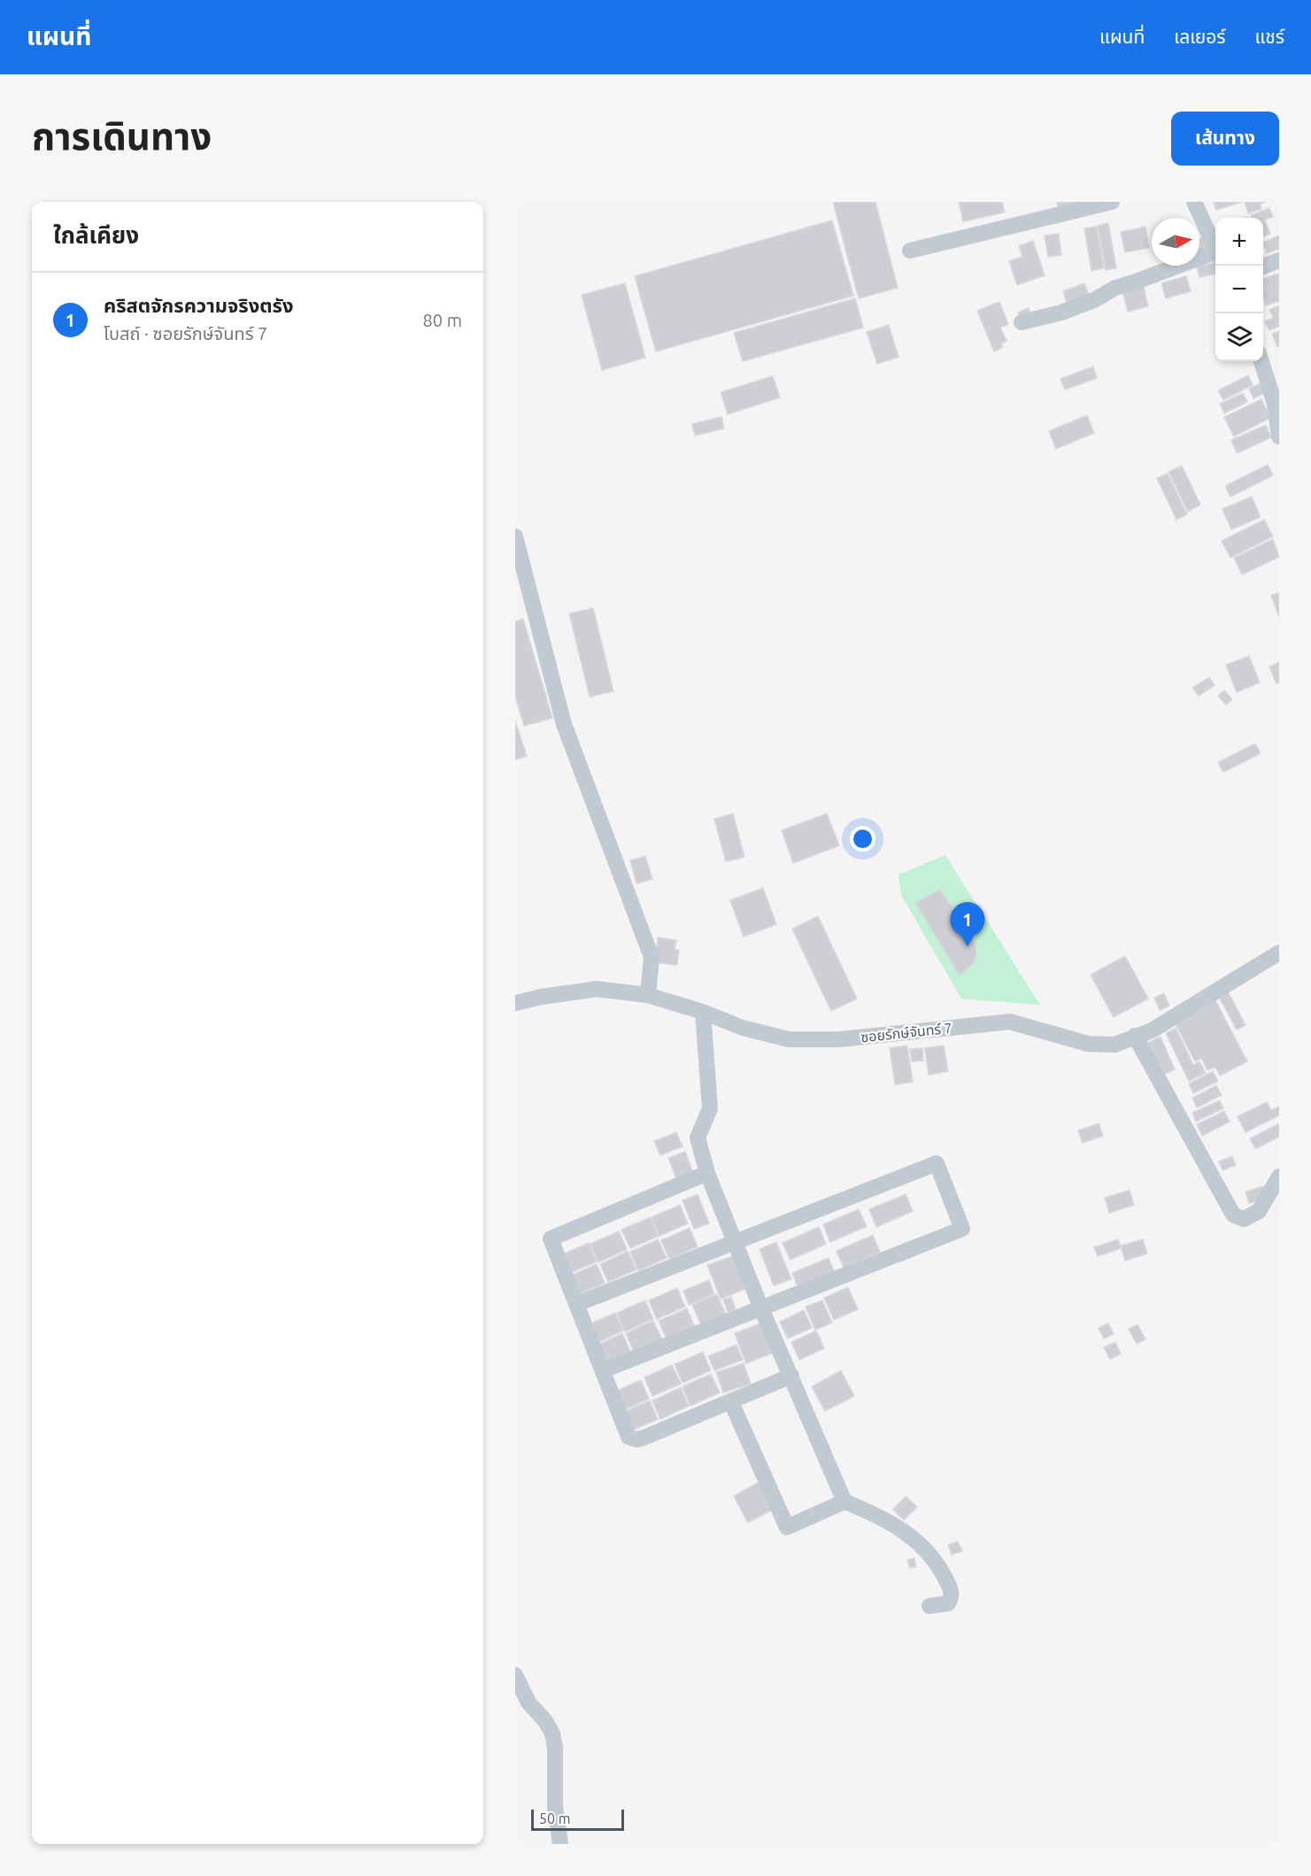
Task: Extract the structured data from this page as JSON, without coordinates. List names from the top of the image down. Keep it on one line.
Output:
{"streets":{"street":["ซอยรักษ์จันทร์ 7"]},"scale_bar":"50 m","north":"right","page":{"header":"แผนที่","nav":["แผนที่","เลเยอร์","แชร์"],"title":"การเดินทาง","buttons":"เส้นทาง","heading":"ใกล้เคียง","map_buttons":["+","−"],"list":[{"mark":"1","name":"คริสตจักรความจริงตรัง","note":"โบสถ์ · ซอยรักษ์จันทร์ 7","value":"80 m"}],"pins":"1","scale":"50 m"}}
